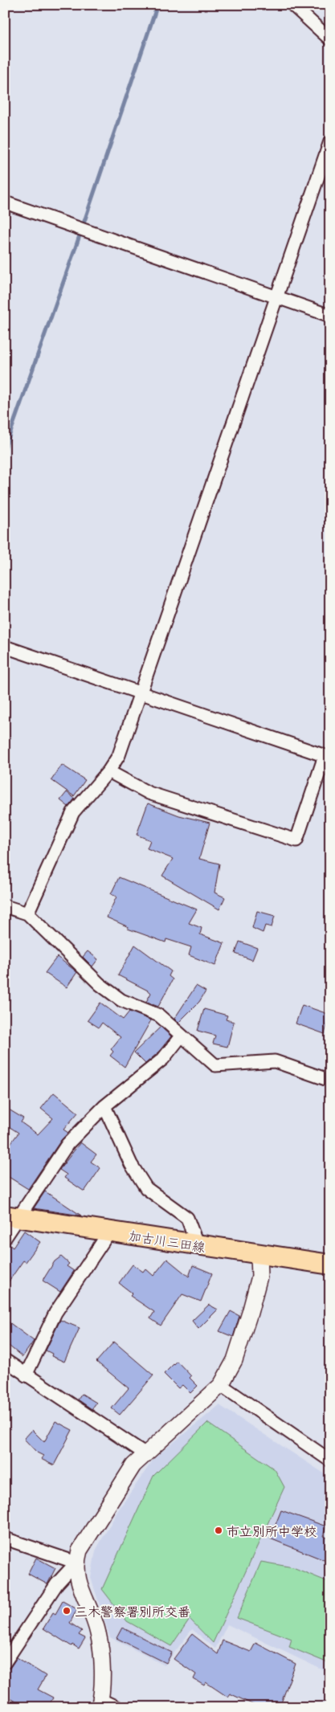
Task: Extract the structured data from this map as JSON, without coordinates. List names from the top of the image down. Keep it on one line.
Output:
{"streets":{"main road":["加古川三田線"]},"places":["市立別所中学校","三木警察署別所交番"]}
